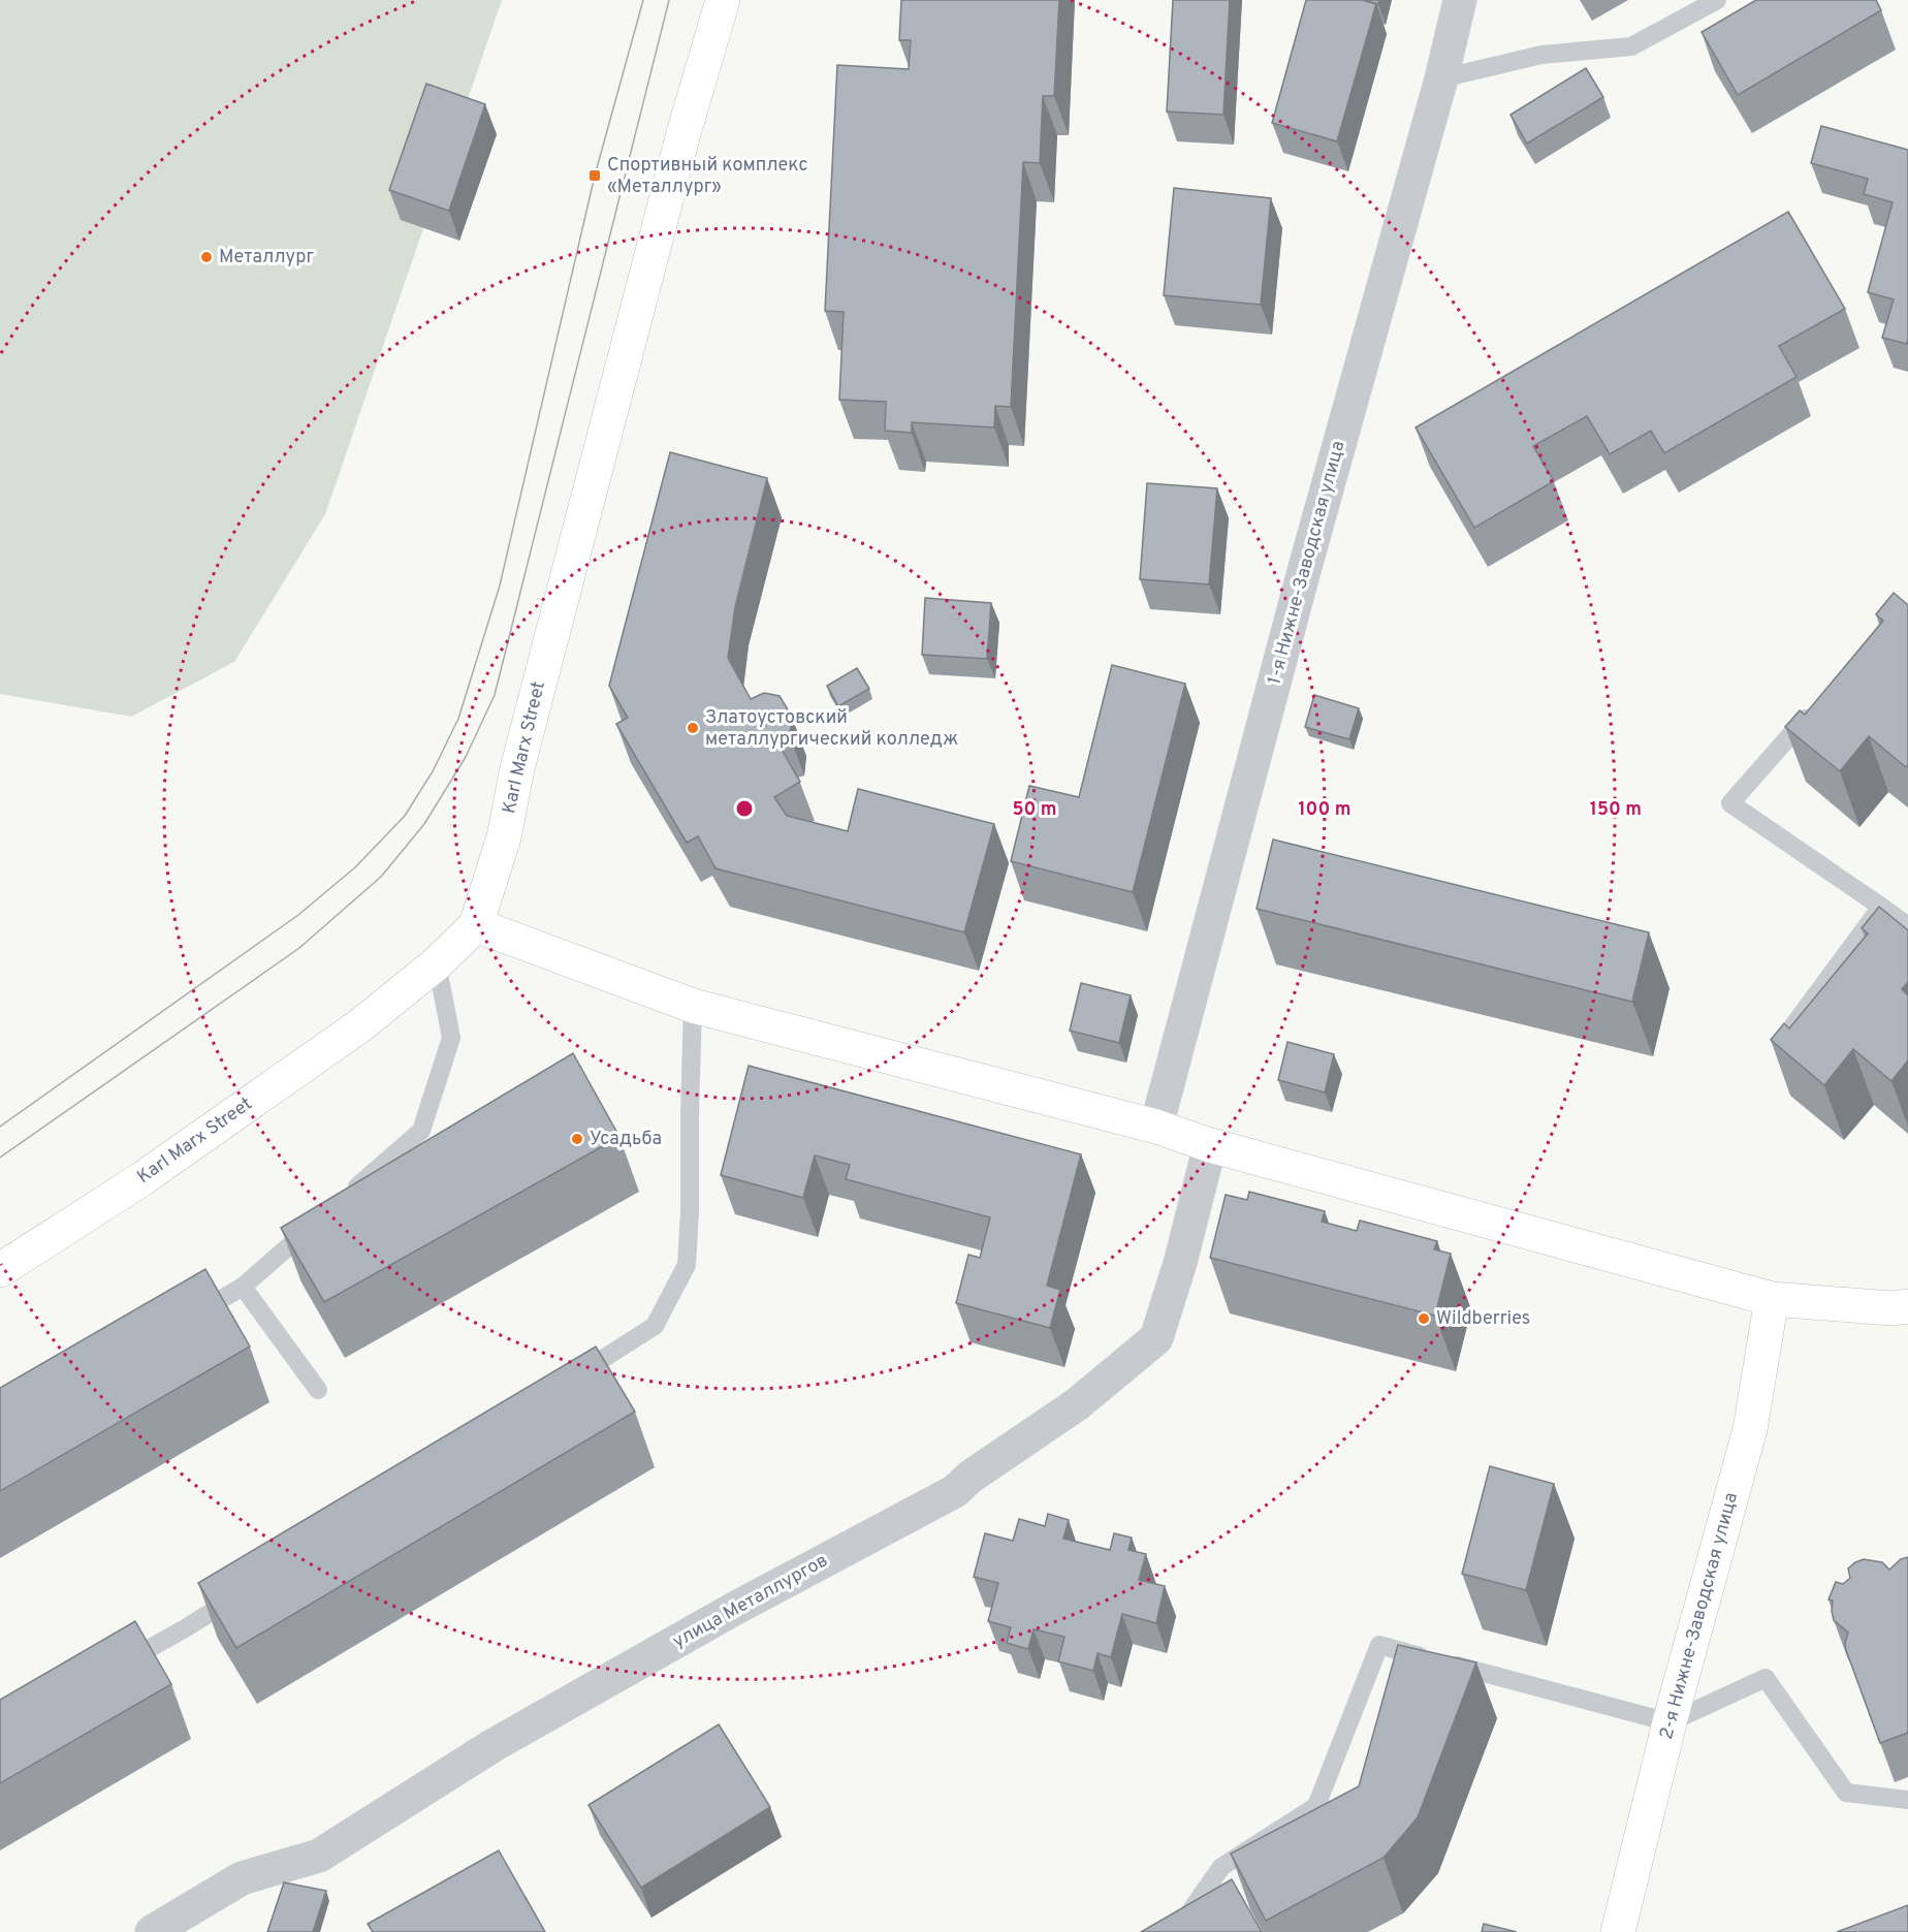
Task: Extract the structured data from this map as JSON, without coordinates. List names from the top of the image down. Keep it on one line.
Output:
{"streets":{"main road":["Karl Marx Street","2-я Нижне-Заводская улица"],"street":["1-я Нижне-Заводская улица","улица Металлургов"]},"places":{"transit":["Спортивный комплекс «Металлург»"],"other":["Металлург","Златоустовский металлургический колледж","Усадьба","Wildberries"]},"rings":["50 m","100 m","150 m"]}
